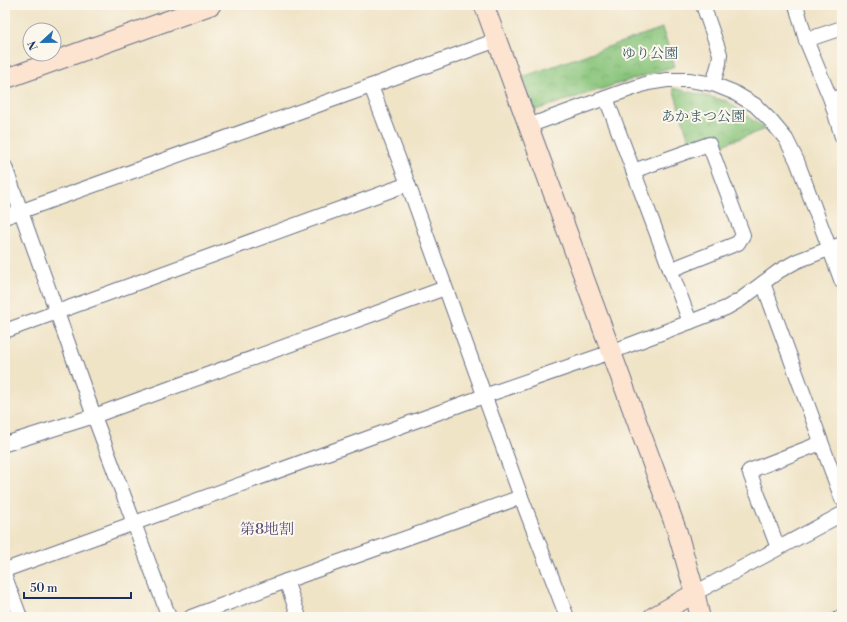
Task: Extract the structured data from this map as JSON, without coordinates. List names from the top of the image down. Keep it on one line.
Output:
{"districts":["第8地割"],"parks":["ゆり公園","あかまつ公園"],"scale_bar":"50 m","north":"left"}
